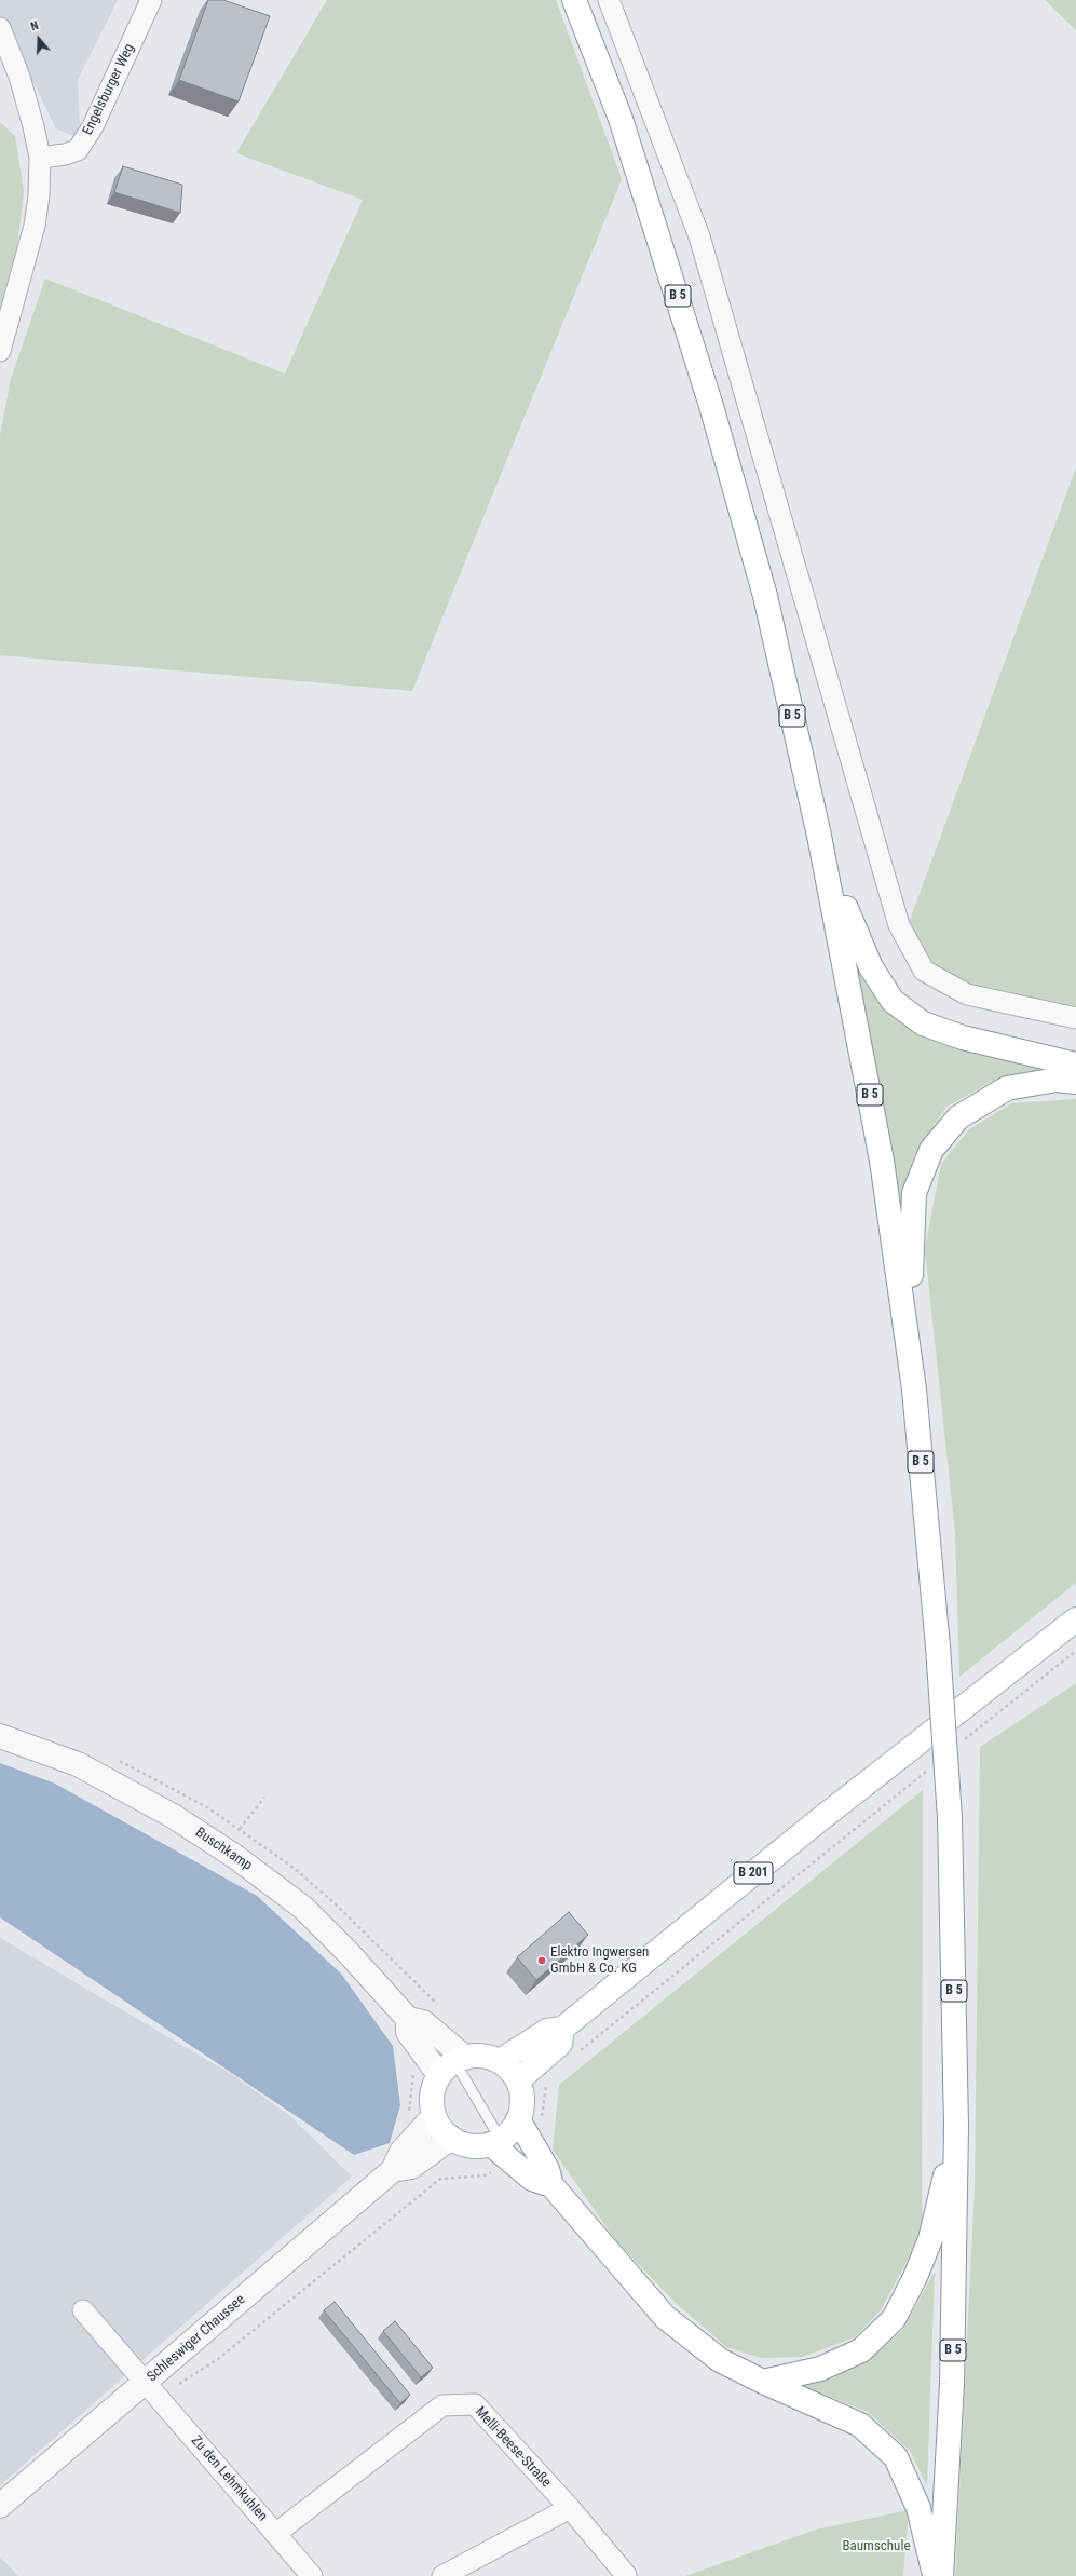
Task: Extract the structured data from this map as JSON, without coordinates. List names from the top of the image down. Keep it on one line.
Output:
{"streets":{"main road":["B 5","B 201"],"street":["Engelsburger Weg","Buschkamp","Schleswiger Chaussee","Melli-Beese-Straße","Zu den Lehmkuhlen"]},"crossings":[["Schleswiger Chaussee","Zu den Lehmkuhlen"],["Melli-Beese-Straße","Zu den Lehmkuhlen"]],"parks":["Baumschule"],"places":["Elektro Ingwersen GmbH & Co. KG"],"north":"top"}
